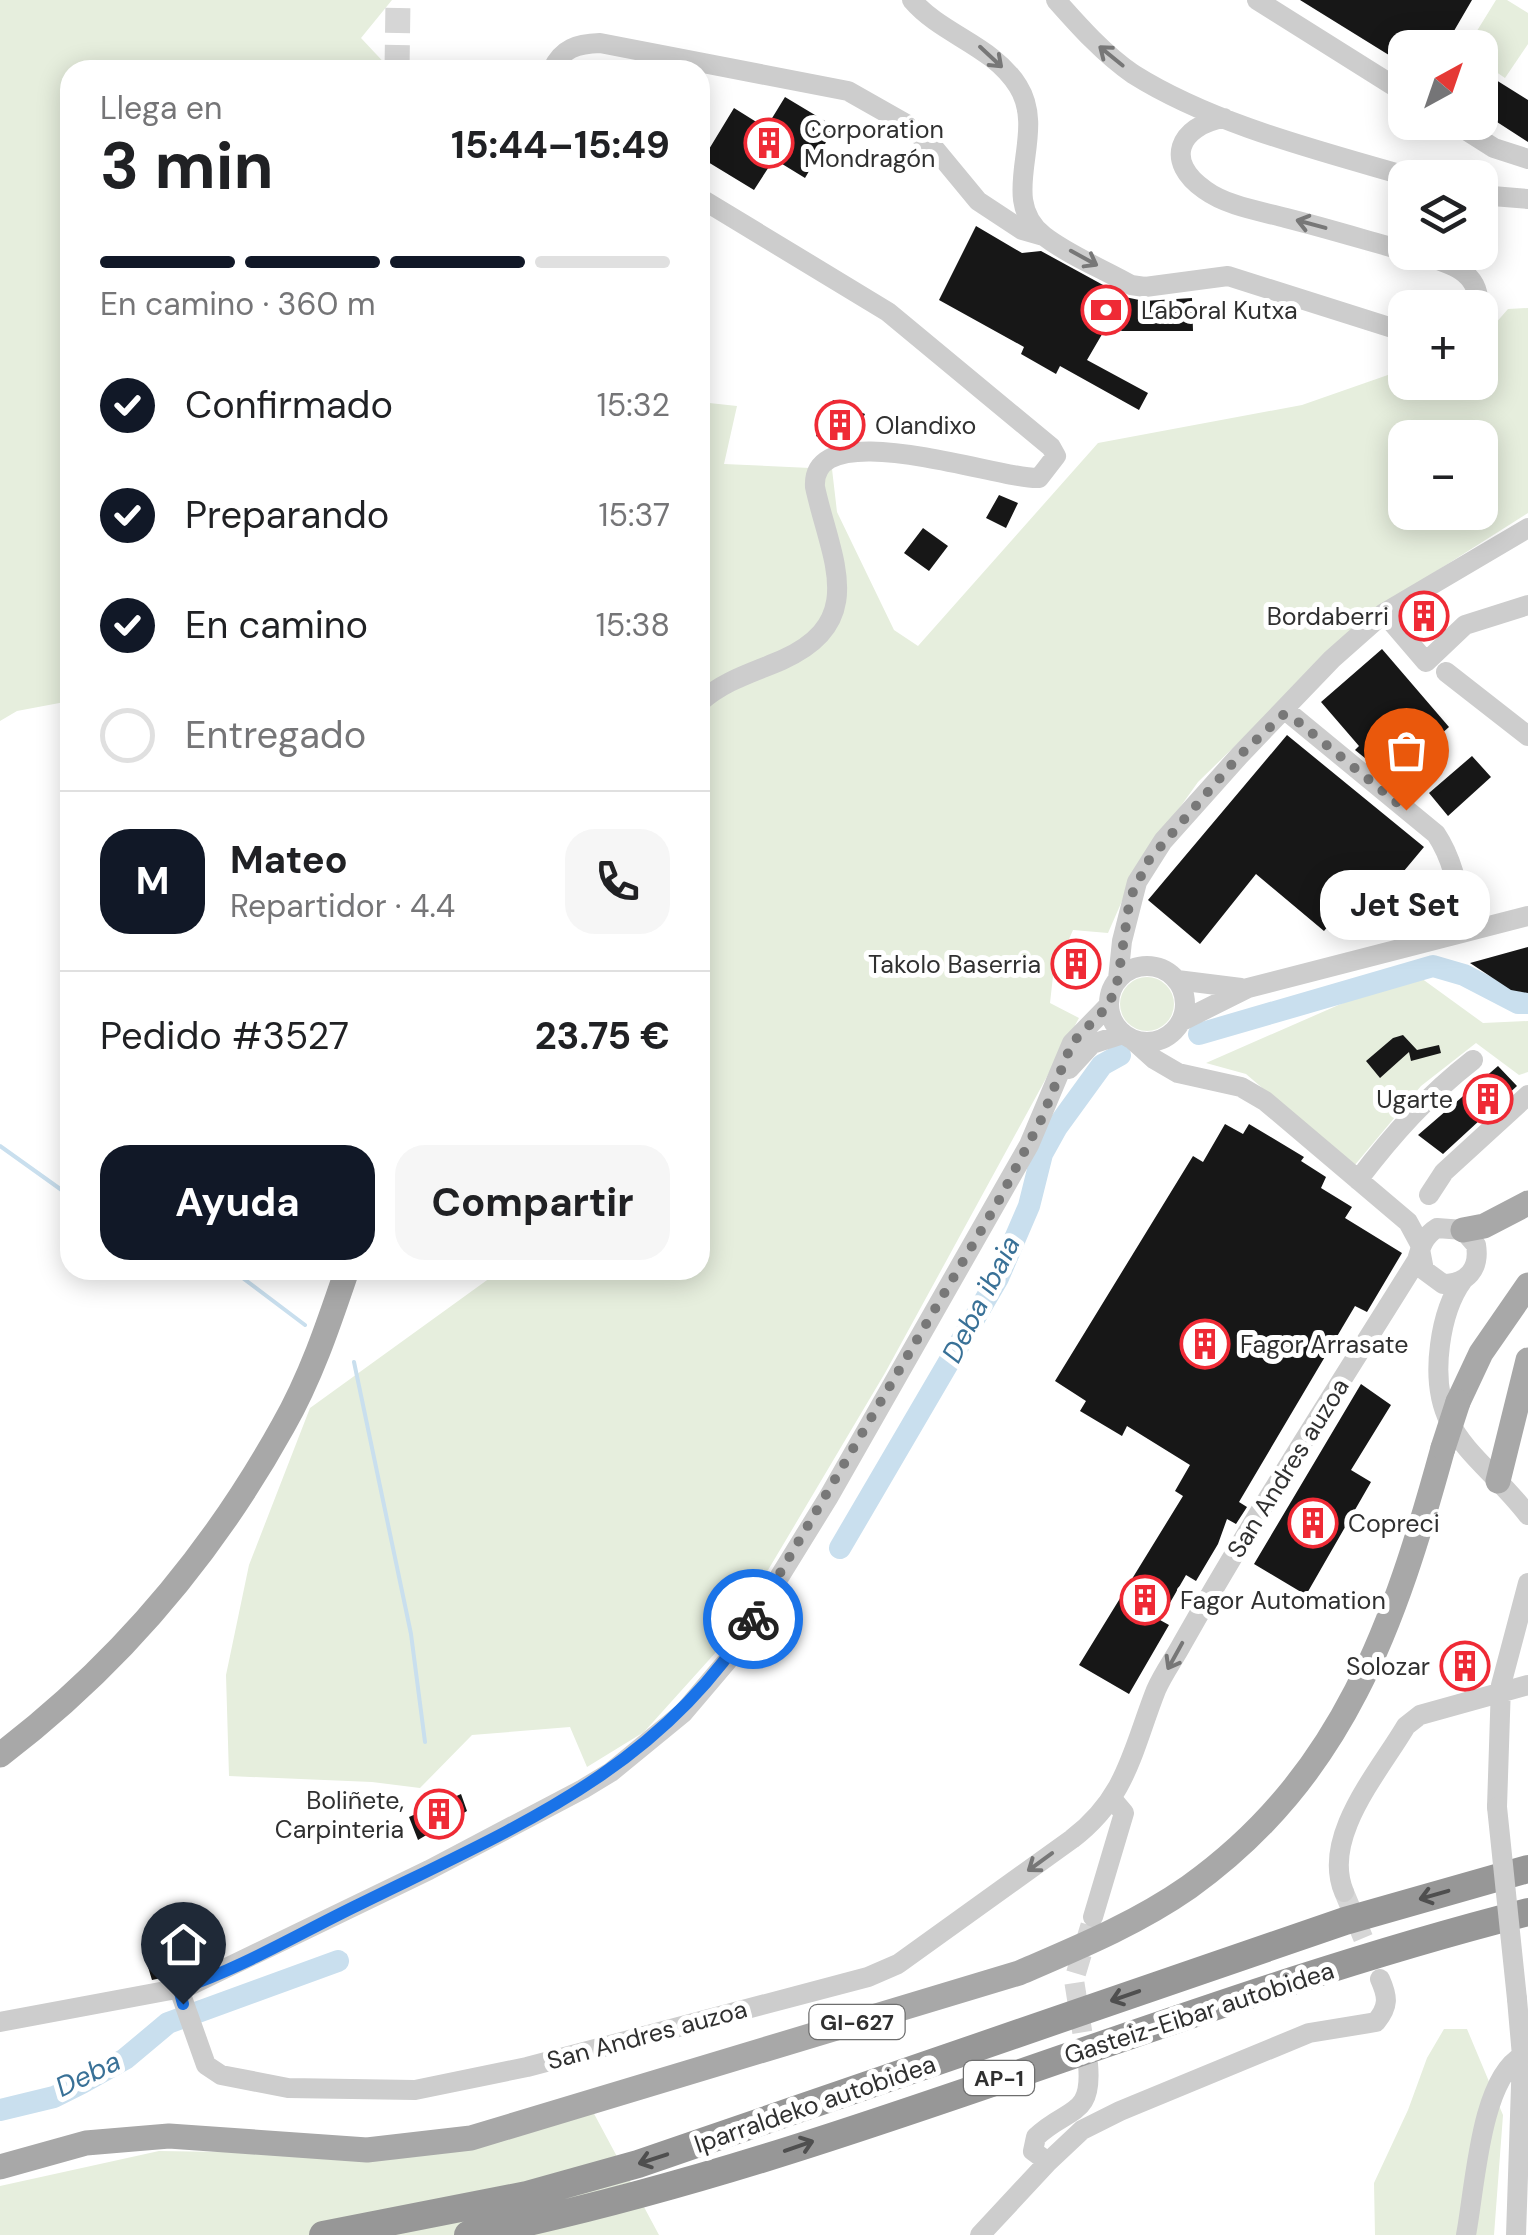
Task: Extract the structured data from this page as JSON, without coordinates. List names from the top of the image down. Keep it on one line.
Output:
{"streets":{"highway":["Gasteiz-Eibar autobidea","AP-1","Iparraldeko autobidea"],"main road":["GI-627"],"street":["San Andres auzoa"]},"one_way":["San Andres auzoa","Gasteiz-Eibar autobidea","Iparraldeko autobidea"],"water":["Deba ibaia","Deba"],"places":{"building":["Corporation Mondragón","Olandixo","Bordaberri","Takolo Baserria","Ugarte","Fagor Arrasate","Copreci","Fagor Automation","Solozar","Boliñete, Carpinteria"],"bank":["Laboral Kutxa"],"other":["Jet Set"]},"north":"top right","page":{"map_buttons":["+","−"],"heading":["3 min","Llega en","15:44–15:49"],"panel":["Mateo","Repartidor · 4.4","Pedido #3527","23.75 €"],"bar":"En camino · 360 m","list":[["Confirmado","15:32"],["Preparando","15:37"],["En camino","15:38"],"Entregado"],"round":"M","bubble":"Jet Set","buttons":["Ayuda","Compartir"]}}
